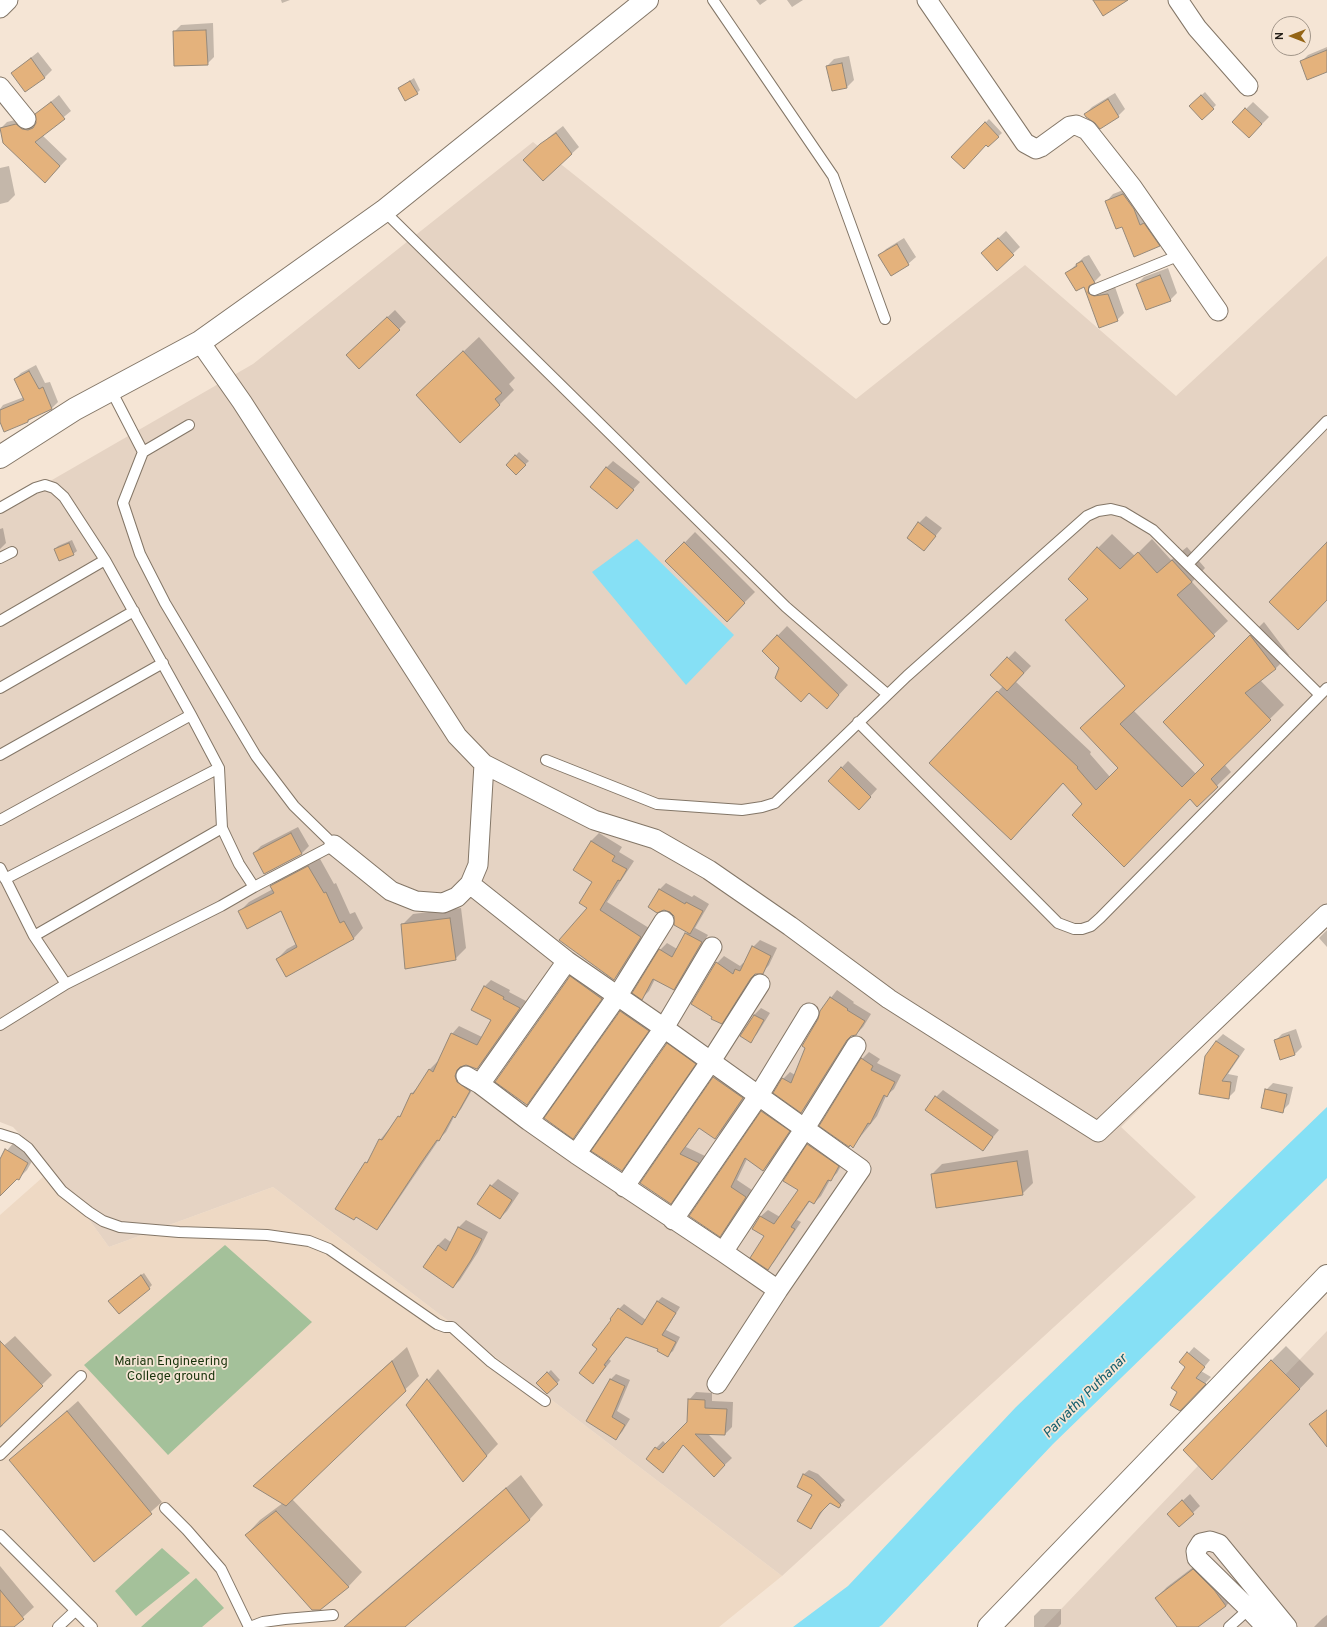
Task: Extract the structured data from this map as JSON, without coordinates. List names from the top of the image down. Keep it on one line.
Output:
{"water":["Parvathy Puthanar"],"parks":["Marian Engineering College ground"],"north":"left"}
